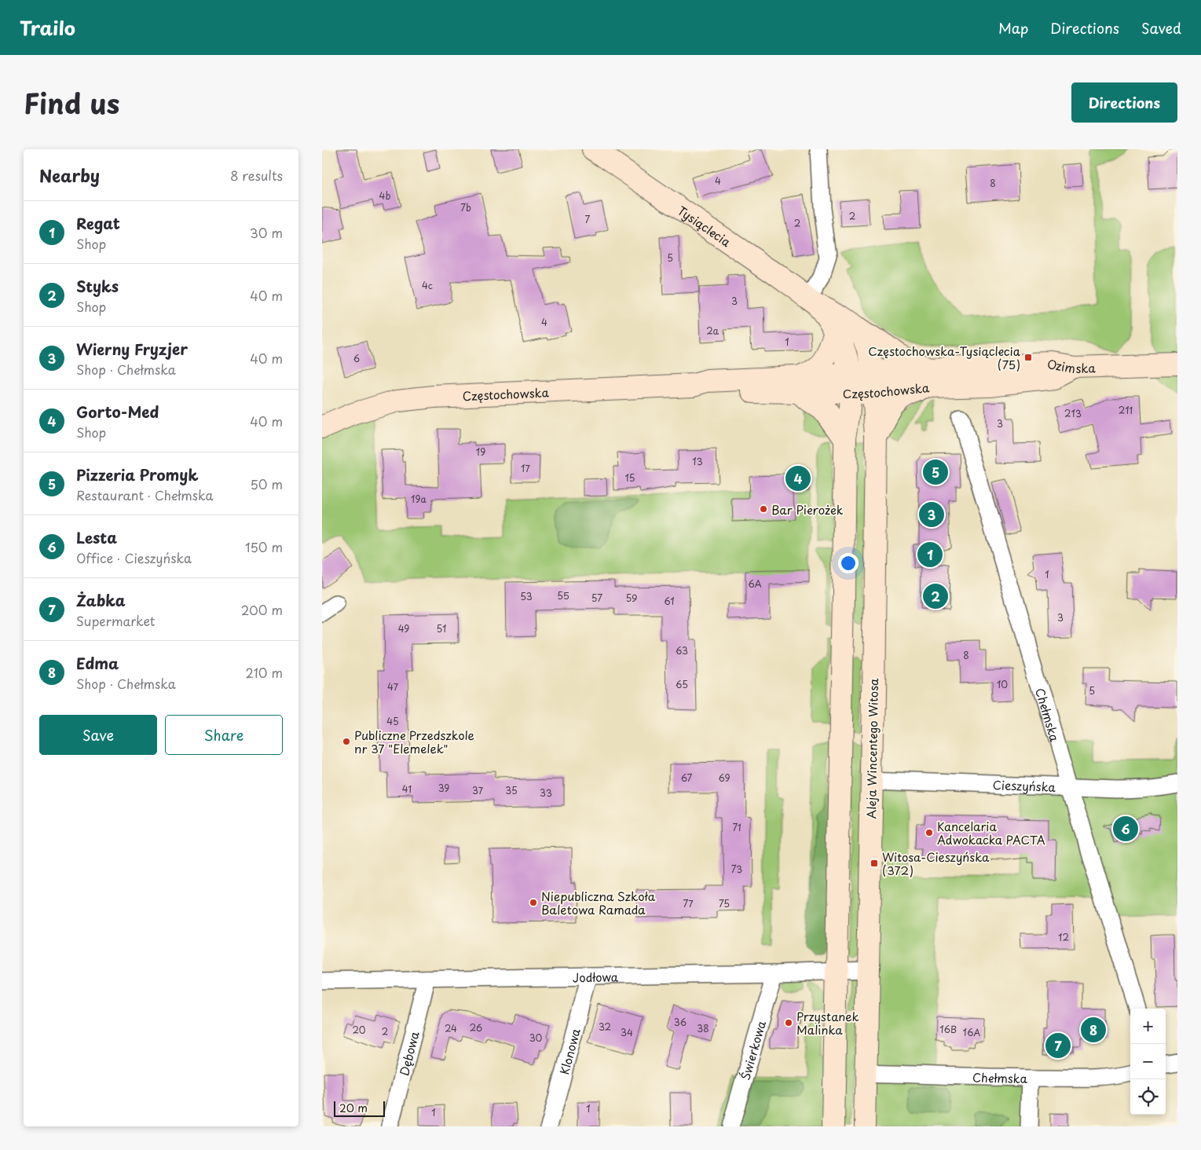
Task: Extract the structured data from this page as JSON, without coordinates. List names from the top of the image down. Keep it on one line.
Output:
{"streets":{"street":["Tysiąclecia","Ozimska","Częstochowska","Chełmska","Aleja Wincentego Witosa","Cieszyńska","Jodłowa","Świerkowa","Klonowa","Dębowa"]},"crossings":[["Tysiąclecia","Częstochowska"],["Tysiąclecia","Aleja Wincentego Witosa"],["Ozimska","Częstochowska"],["Częstochowska","Aleja Wincentego Witosa"],["Chełmska","Aleja Wincentego Witosa"],["Chełmska","Cieszyńska"],["Aleja Wincentego Witosa","Cieszyńska"],["Aleja Wincentego Witosa","Jodłowa"],["Jodłowa","Świerkowa"],["Jodłowa","Klonowa"],["Jodłowa","Dębowa"]],"places":{"transit":["Częstochowska-Tysiąclecia (75)","Witosa-Cieszyńska (372)"],"other":["Bar Pierożek","Publiczne Przedszkole nr 37 \"Elemelek\"","Kancelaria Adwokacka PACTA","Niepubliczna Szkoła Baletowa Ramada","Przystanek Malinka"]},"house_numbers":["4","8","4b","7b","2","7","2","5","4c","3","4","2a","1","6","211","213","3","19","13","17","15","19a","1","6A","55","53","57","59","61","3","49","51","63","8","65","10","47","5","45","67","69","39","41","37","35","33","71","73","77","75","12","36","32","26","24","38","16B","20","2","34","16A","30","1","1"],"scale_bar":"20 m","page":{"header":"Trailo","nav":["Map","Directions","Saved"],"title":"Find us","buttons":["Directions",["Save","Share"]],"heading":["Nearby","8 results"],"list":[{"mark":"1","name":"Regat","note":"Shop","value":"30 m"},{"mark":"2","name":"Styks","note":"Shop","value":"40 m"},{"mark":"3","name":"Wierny Fryzjer","note":"Shop · Chełmska","value":"40 m"},{"mark":"4","name":"Gorto-Med","note":"Shop","value":"40 m"},{"mark":"5","name":"Pizzeria Promyk","note":"Restaurant · Chełmska","value":"50 m"},{"mark":"6","name":"Lesta","note":"Office · Cieszyńska","value":"150 m"},{"mark":"7","name":"Żabka","note":"Supermarket","value":"200 m"},{"mark":"8","name":"Edma","note":"Shop · Chełmska","value":"210 m"}],"pins":["5","4","3","1","2","6","8","7"],"map_buttons":["+","−"],"scale":"20 m"}}
